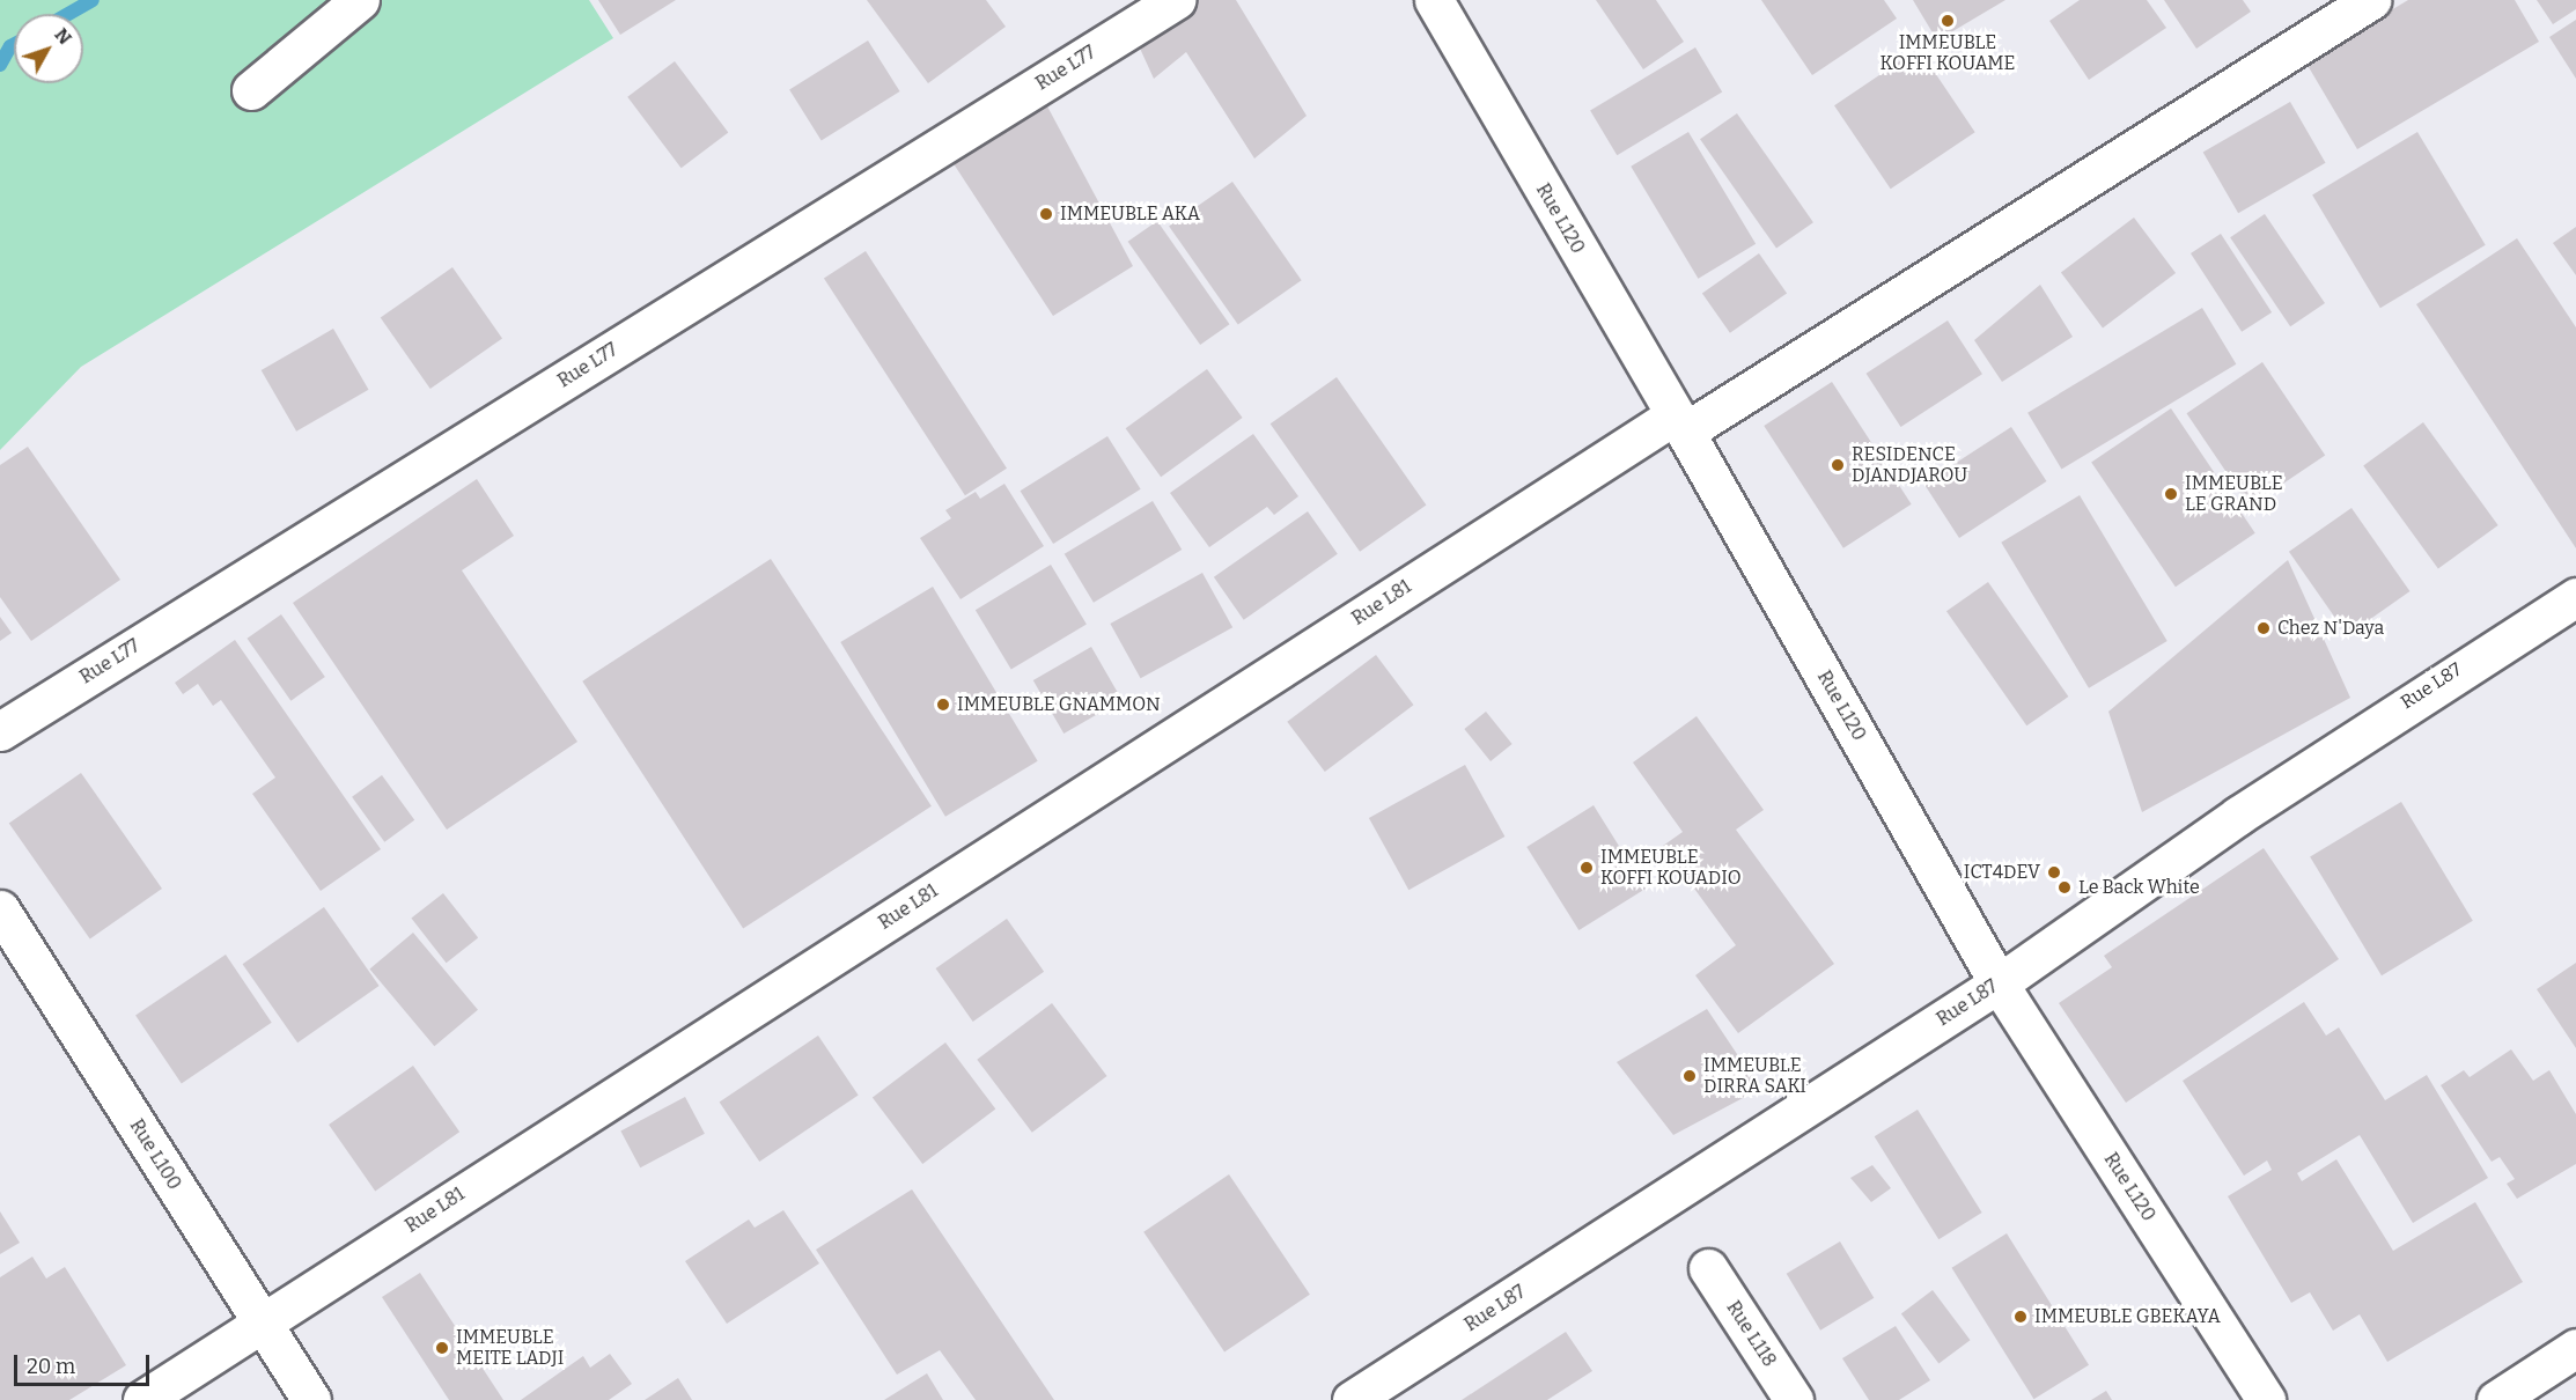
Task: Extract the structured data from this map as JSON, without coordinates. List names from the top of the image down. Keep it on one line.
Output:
{"streets":{"street":["Rue L77","Rue L120","Rue L81","Rue L87","Rue L100","Rue L118"]},"crossings":[["Rue L120","Rue L81"],["Rue L120","Rue L87"],["Rue L81","Rue L100"]],"places":["IMMEUBLE KOFFI KOUAME","IMMEUBLE AKA","RESIDENCE DJANDJAROU","IMMEUBLE LE GRAND","Chez N'Daya","IMMEUBLE GNAMMON","IMMEUBLE KOFFI KOUADIO","ICT4DEV","Le Back White","IMMEUBLE DIRRA SAKI","IMMEUBLE GBEKAYA","IMMEUBLE MEITE LADJI"],"scale_bar":"20 m","north":"top right"}
